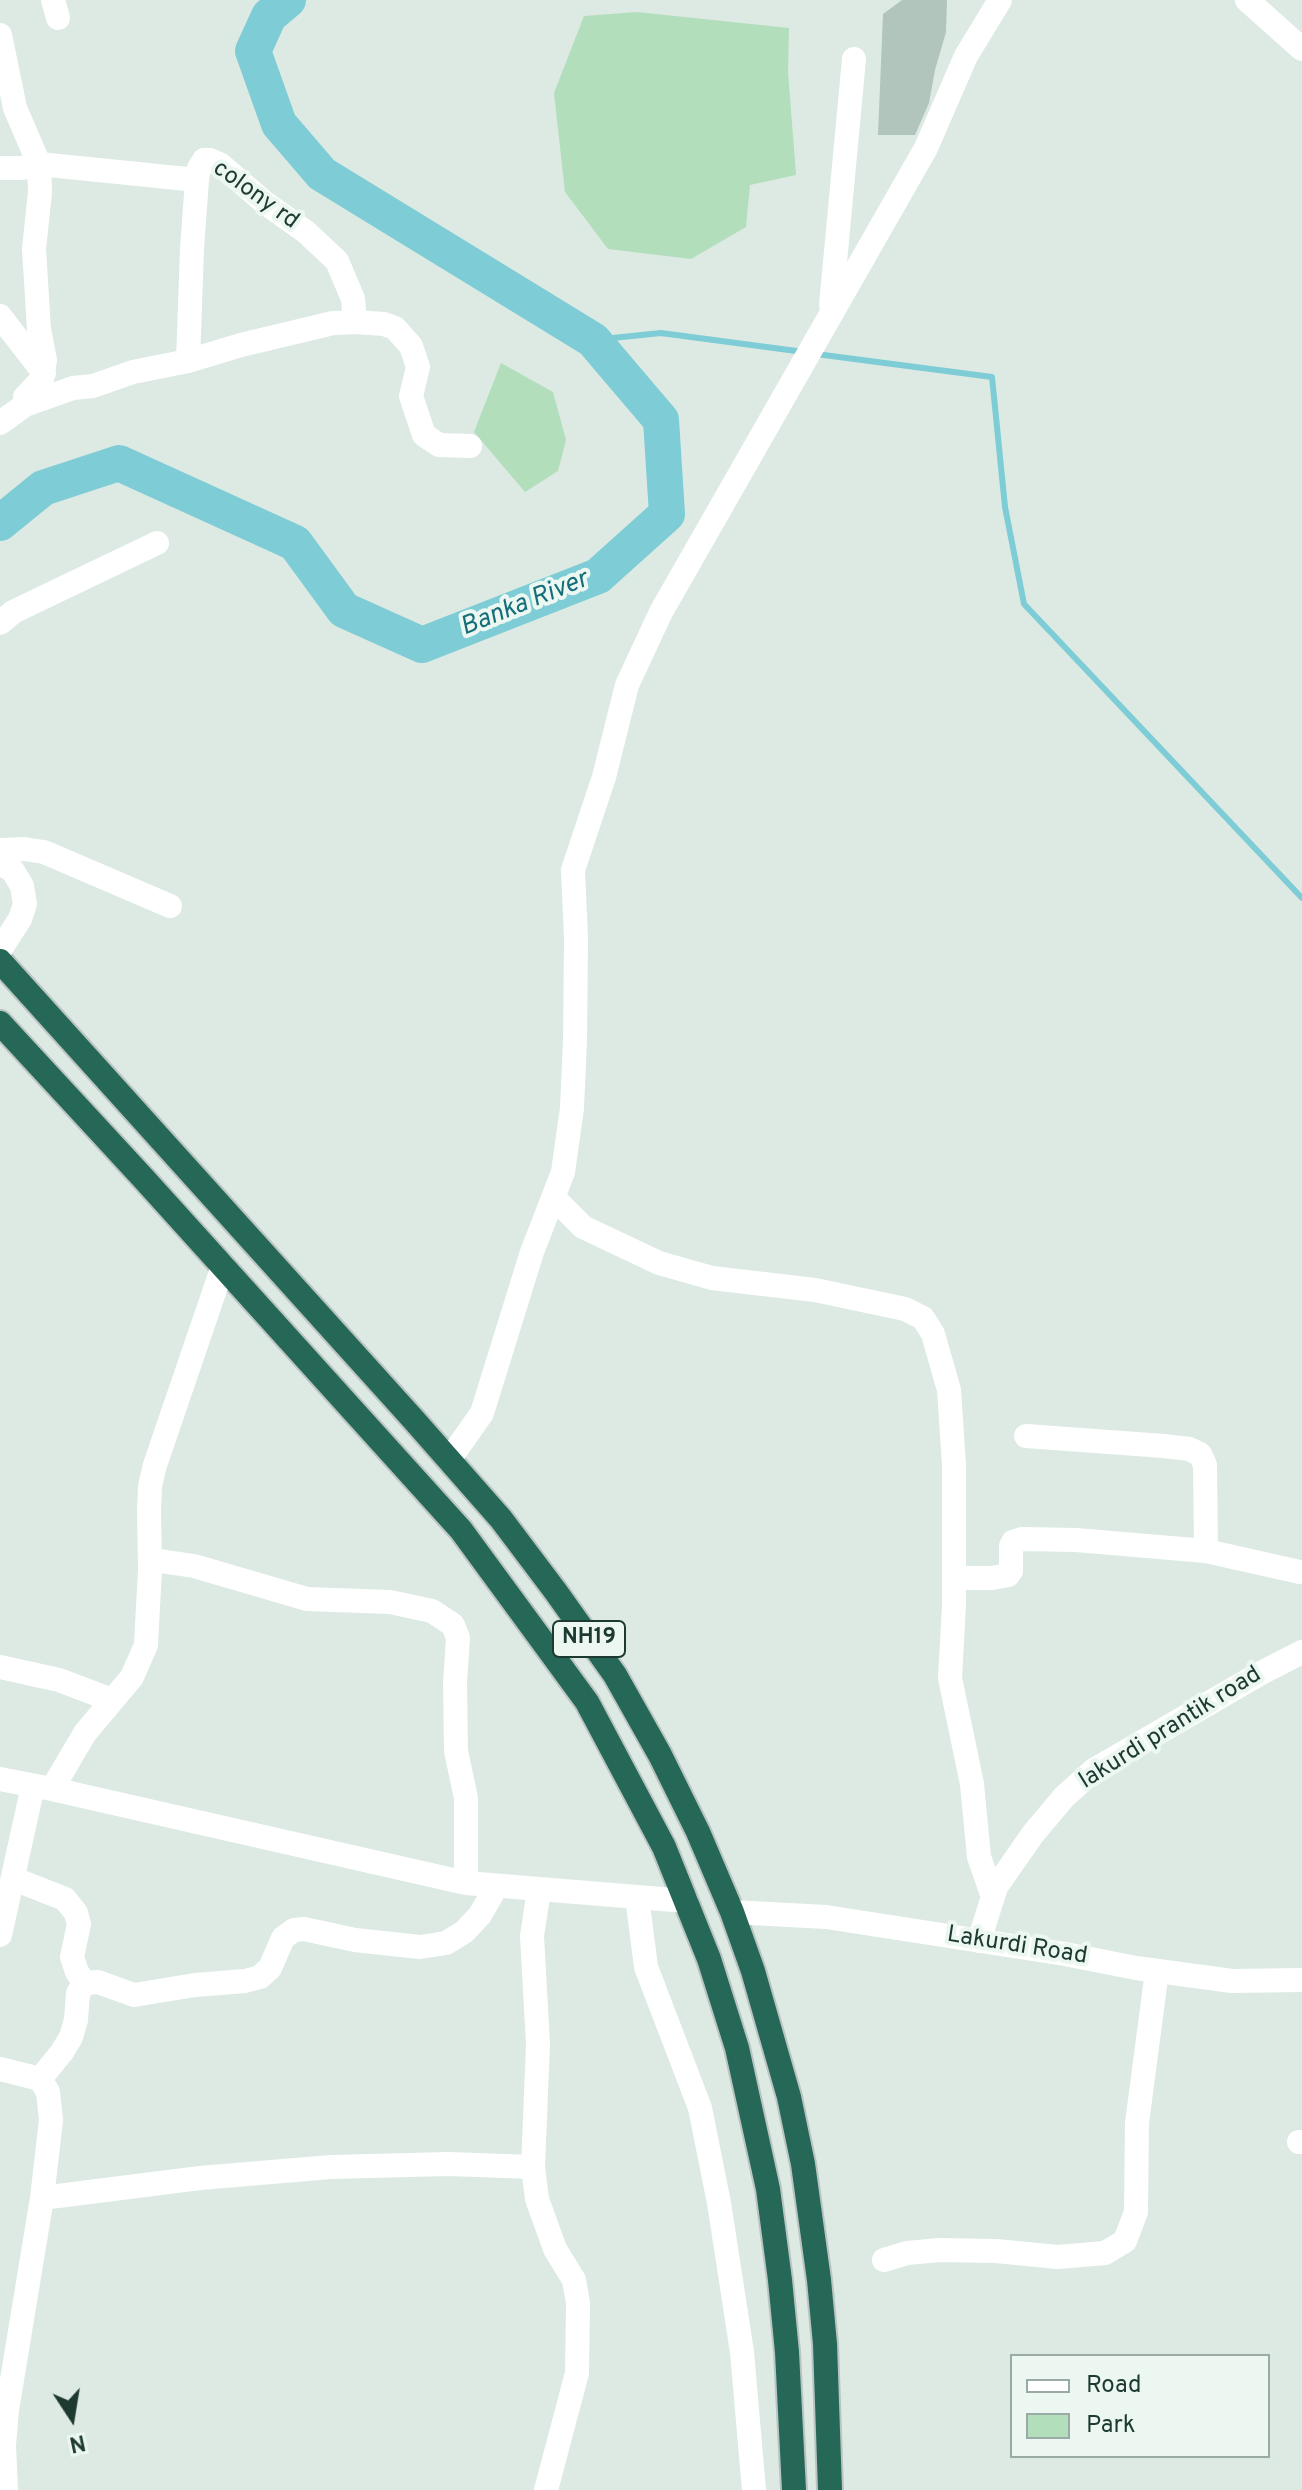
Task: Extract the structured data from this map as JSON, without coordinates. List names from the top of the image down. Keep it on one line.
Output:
{"streets":{"highway":["NH19"],"street":["colony rd","lakurdi prantik road","Lakurdi Road"]},"crossings":[["NH19","Lakurdi Road"],["lakurdi prantik road","Lakurdi Road"]],"water":["Banka River"],"legend":["Road","Park"],"north":"bottom"}
